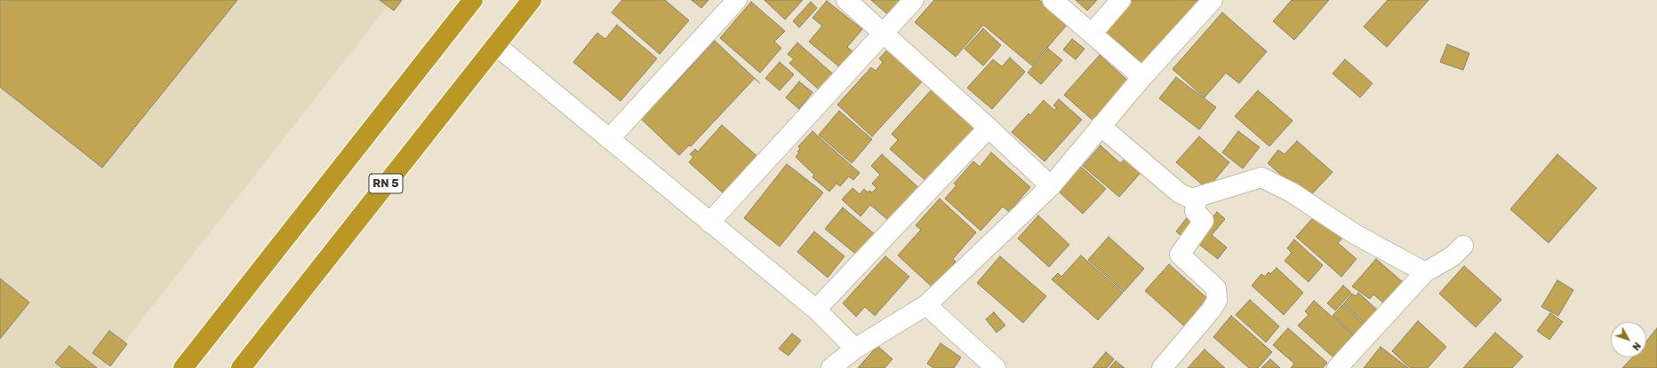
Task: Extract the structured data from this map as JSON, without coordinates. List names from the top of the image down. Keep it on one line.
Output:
{"streets":{"highway":["RN 5"]},"north":"bottom right"}
